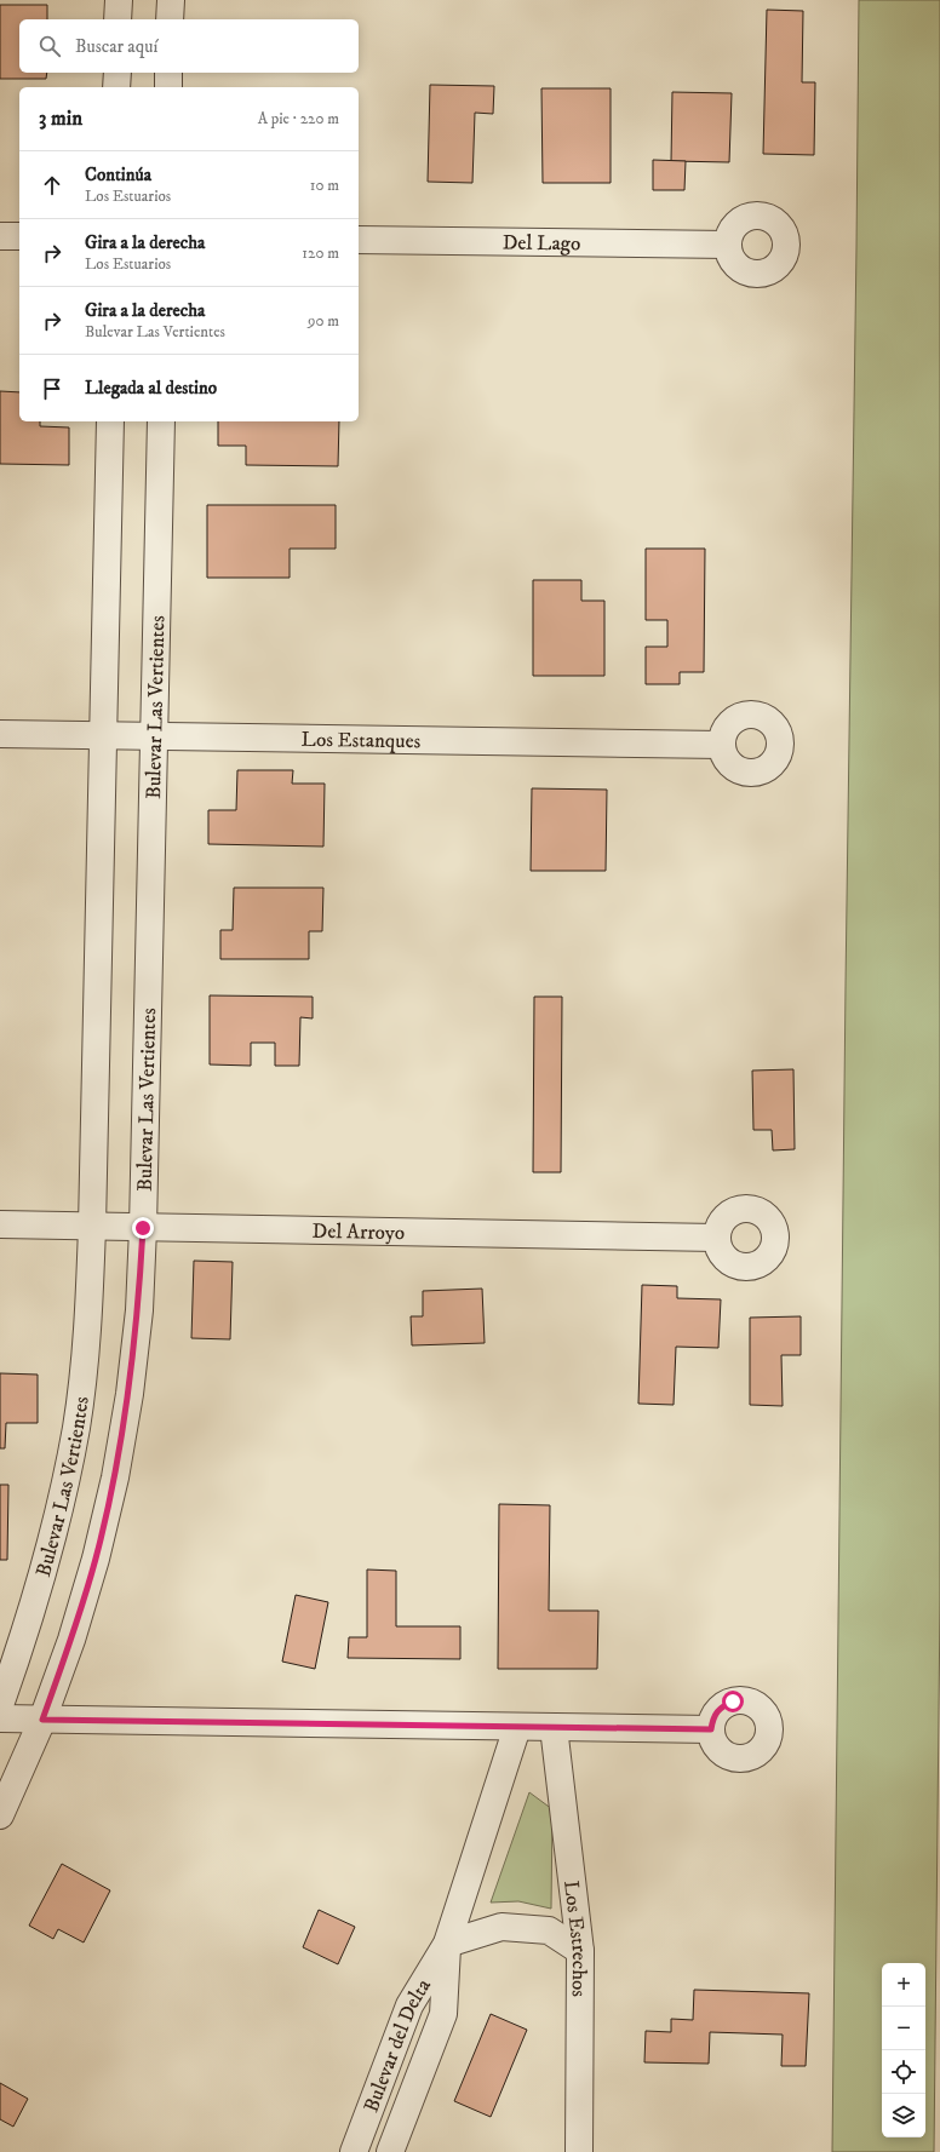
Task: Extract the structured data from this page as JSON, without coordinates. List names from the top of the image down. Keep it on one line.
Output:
{"streets":{"street":["Del Lago","Bulevar Las Vertientes","Los Estanques","Del Arroyo","Los Estrechos","Bulevar del Delta"]},"crossings":[["Bulevar Las Vertientes","Los Estanques"],["Bulevar Las Vertientes","Del Arroyo"]],"page":{"search":"Buscar aquí","heading":["3 min","A pie · 220 m"],"list":[["Continúa","Los Estuarios","10 m"],["Gira a la derecha","Los Estuarios","120 m"],["Gira a la derecha","Bulevar Las Vertientes","90 m"],"Llegada al destino"],"map_buttons":["+","−"]}}
